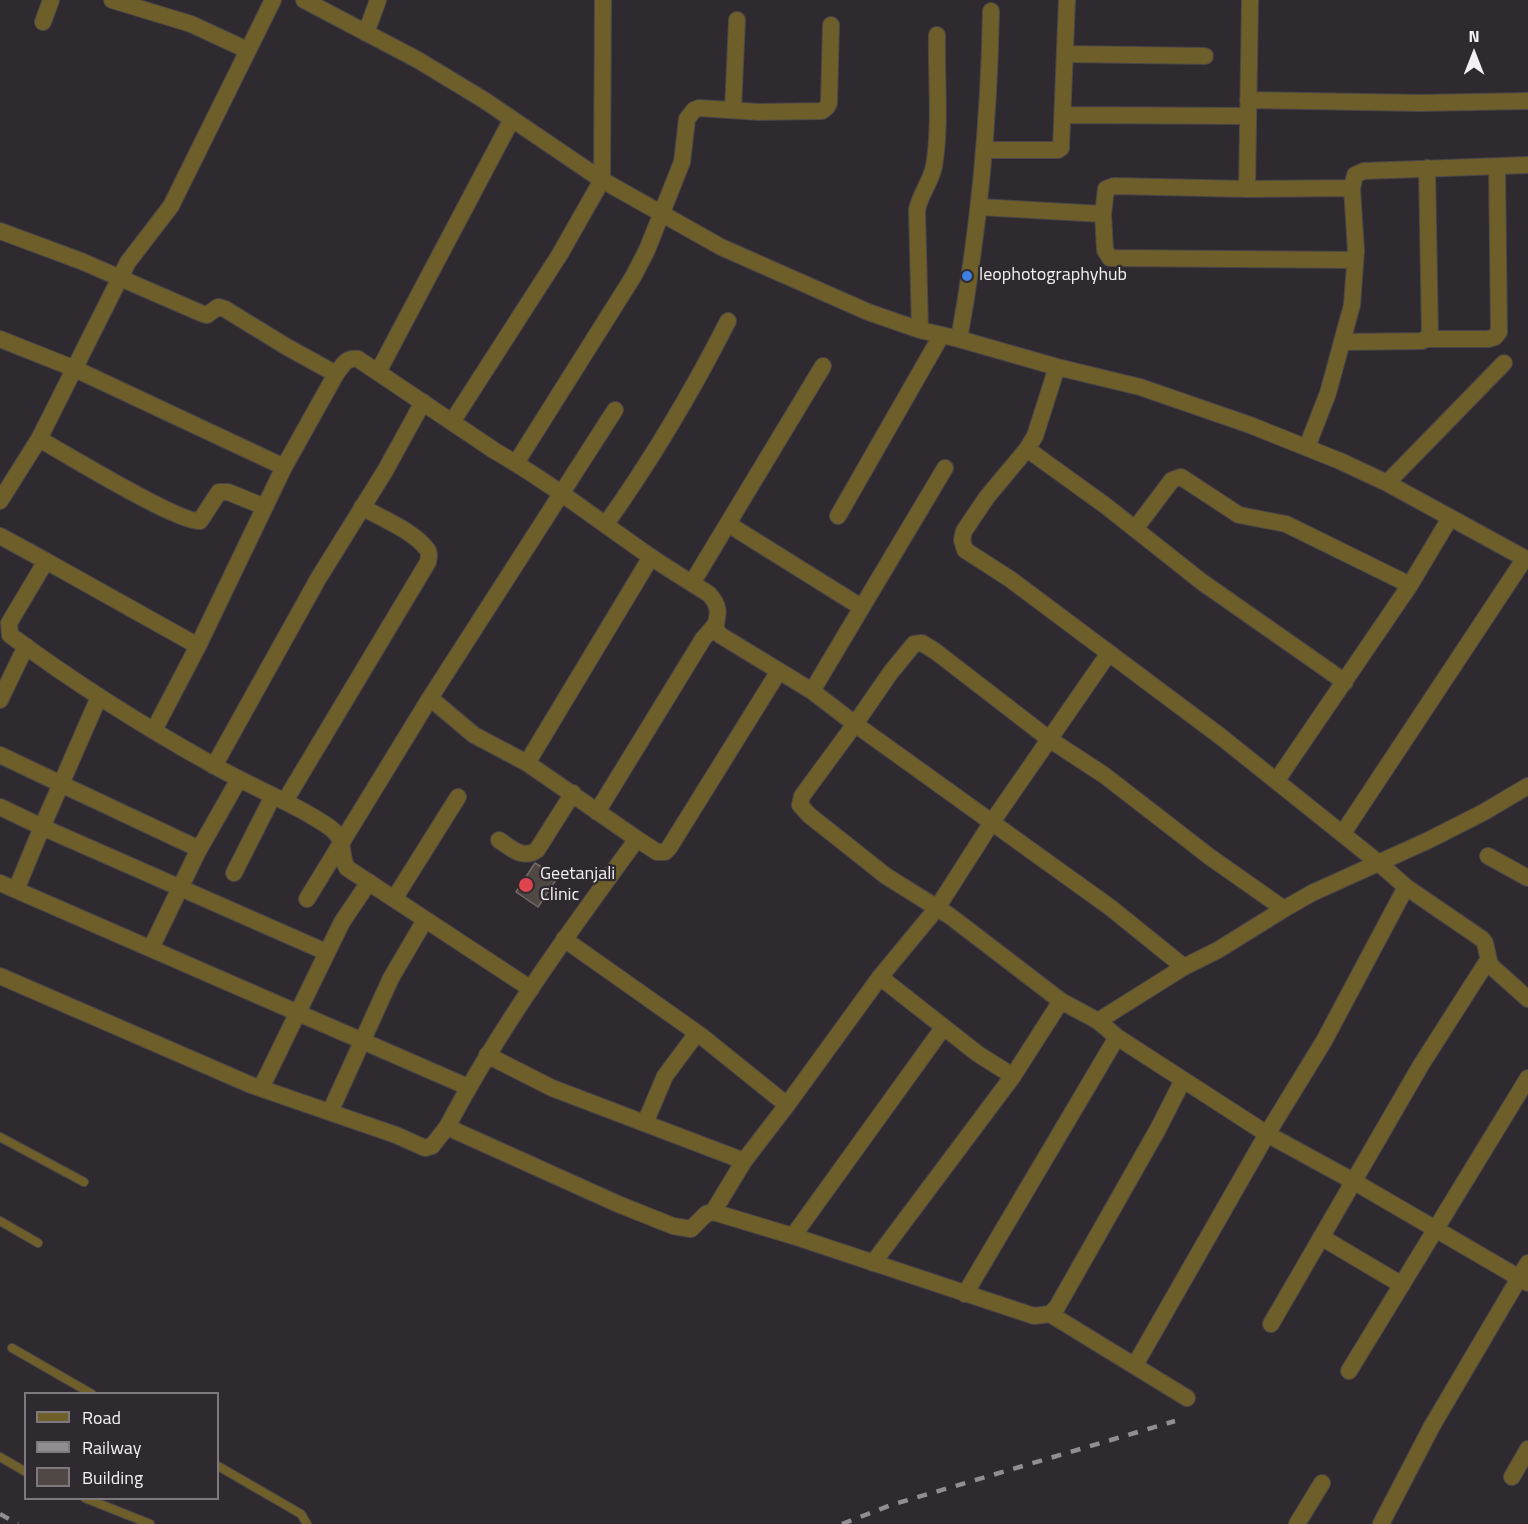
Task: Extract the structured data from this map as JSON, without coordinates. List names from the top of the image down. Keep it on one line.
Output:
{"places":["leophotographyhub","Geetanjali Clinic"],"legend":["Road","Railway","Building"],"north":"top"}
